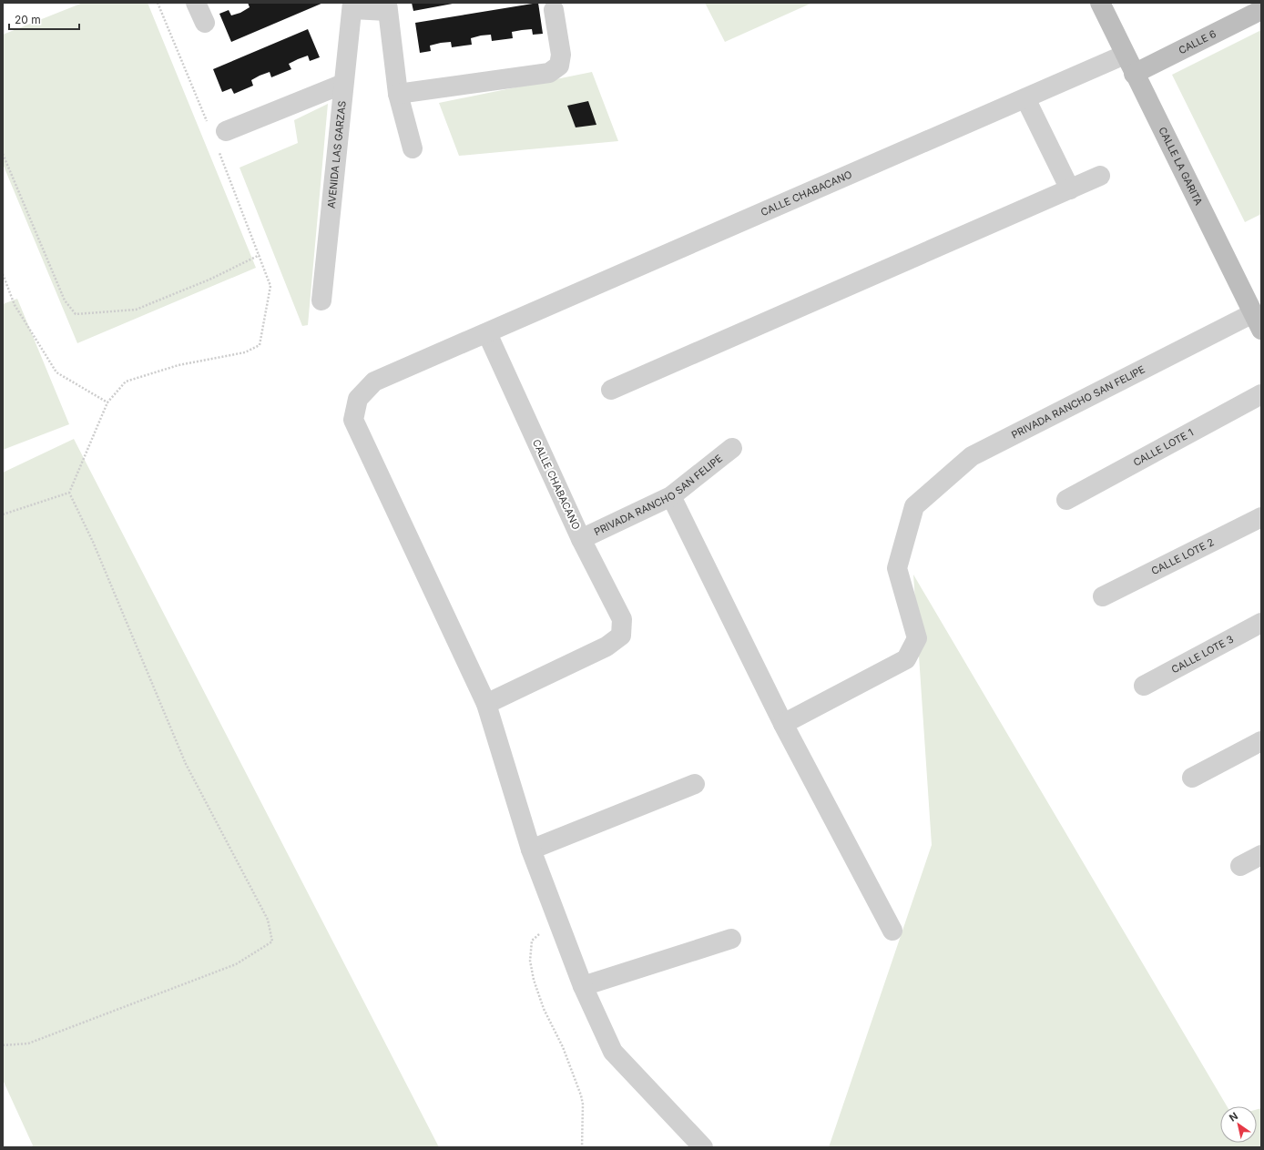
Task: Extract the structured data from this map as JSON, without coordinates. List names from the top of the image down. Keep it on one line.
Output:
{"streets":{"street":["CALLE 6","AVENIDA LAS GARZAS","CALLE LA GARITA","CALLE CHABACANO","PRIVADA RANCHO SAN FELIPE","CALLE LOTE 1","CALLE LOTE 2","CALLE LOTE 3"]},"crossings":[["CALLE 6","CALLE LA GARITA"],["CALLE LA GARITA","CALLE CHABACANO"],["CALLE LA GARITA","PRIVADA RANCHO SAN FELIPE"],["CALLE CHABACANO","PRIVADA RANCHO SAN FELIPE"]],"scale_bar":"20 m","north":"top left"}
